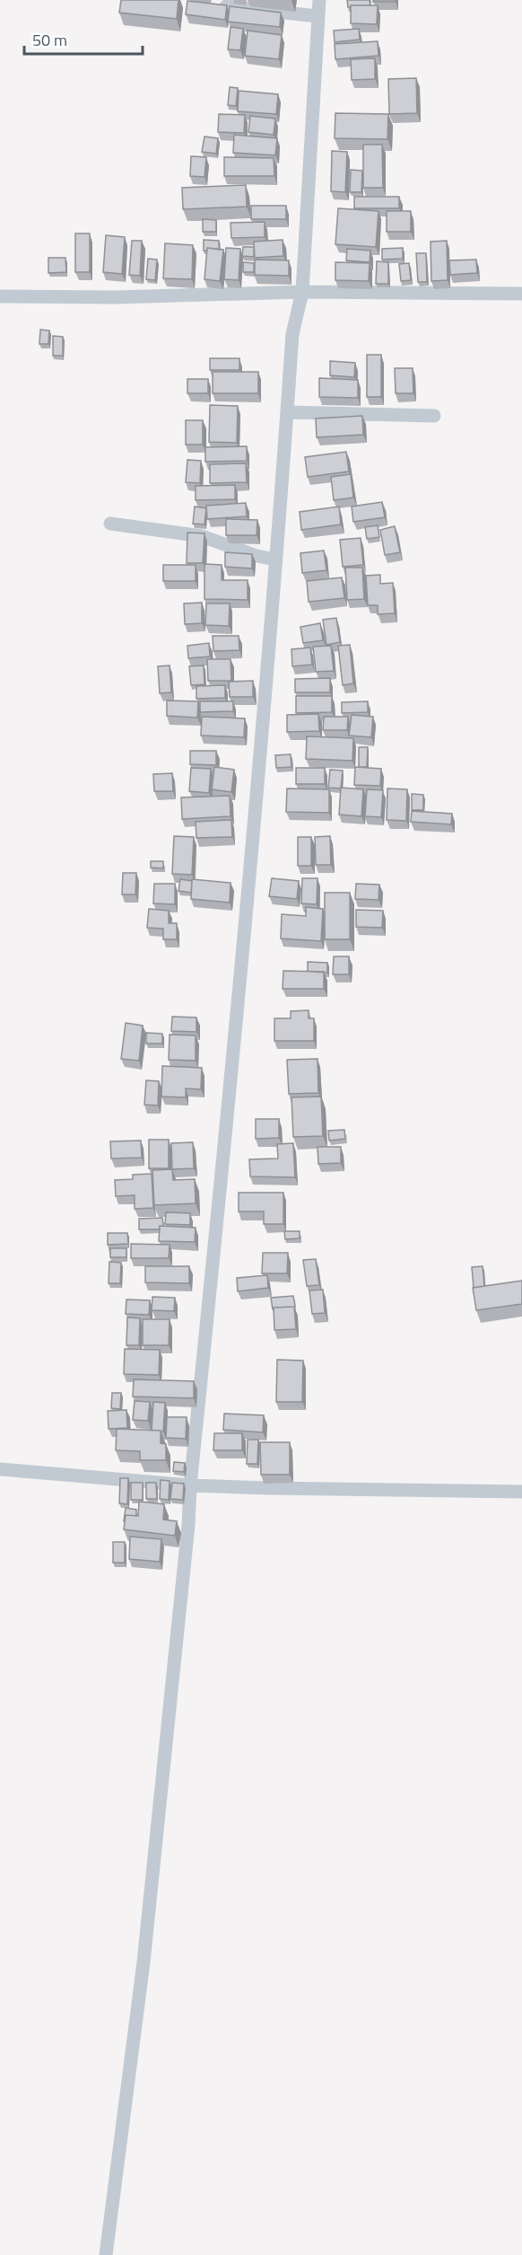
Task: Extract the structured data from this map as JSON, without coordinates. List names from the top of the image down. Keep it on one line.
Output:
{"scale_bar":"50 m"}
